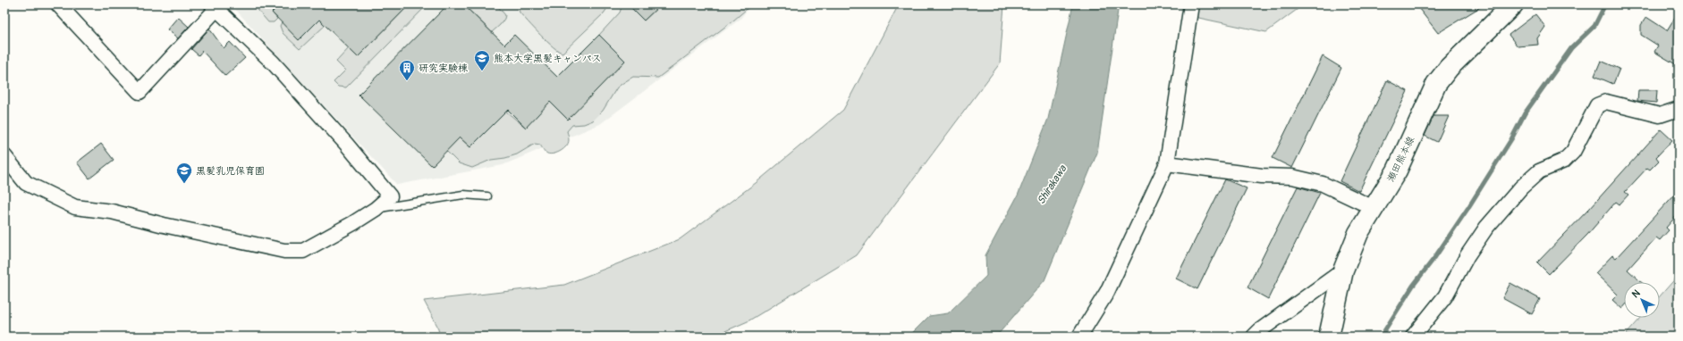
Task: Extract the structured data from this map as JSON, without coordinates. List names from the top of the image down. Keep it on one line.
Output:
{"streets":{"main road":["瀬田熊本線"]},"water":["Shirakawa"],"places":{"school or university":["熊本大学黒髪キャンパス","黒髪乳児保育園"],"building":["研究実験棟"]},"north":"top left"}
